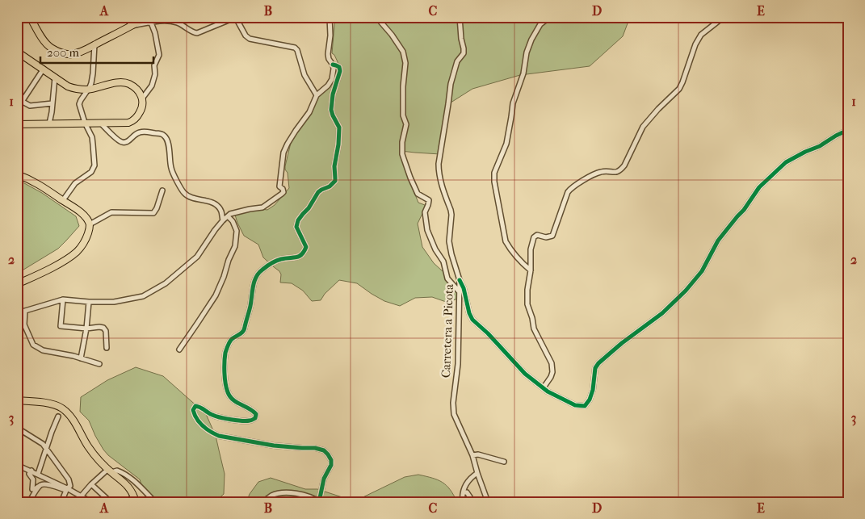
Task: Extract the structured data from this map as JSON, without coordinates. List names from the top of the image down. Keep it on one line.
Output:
{"streets":{"street":["Carretera a Picota"]},"scale_bar":"200 m","grid":{"columns":["A","B","C","D","E"],"rows":["1","2","3"]}}
